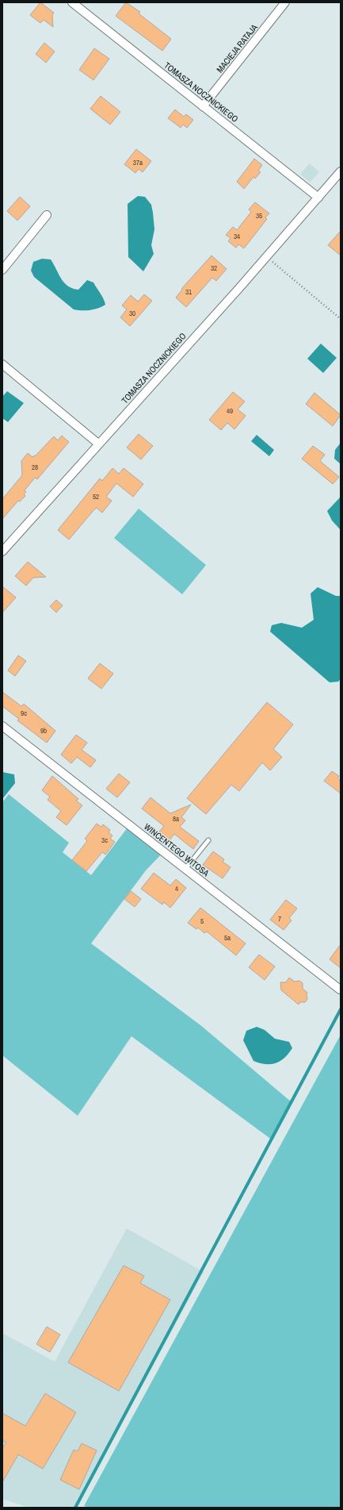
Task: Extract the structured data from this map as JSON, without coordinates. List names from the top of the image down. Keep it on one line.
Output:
{"streets":{"street":["MACIEJA RATAJA","TOMASZA NOCZNICKIEGO","WINCENTEGO WITOSA"]},"crossings":[["MACIEJA RATAJA","TOMASZA NOCZNICKIEGO"]],"house_numbers":["37a","35","34","32","31","30","49","28","52","9c","9b","8a","3c","4","7","5","5a"]}
